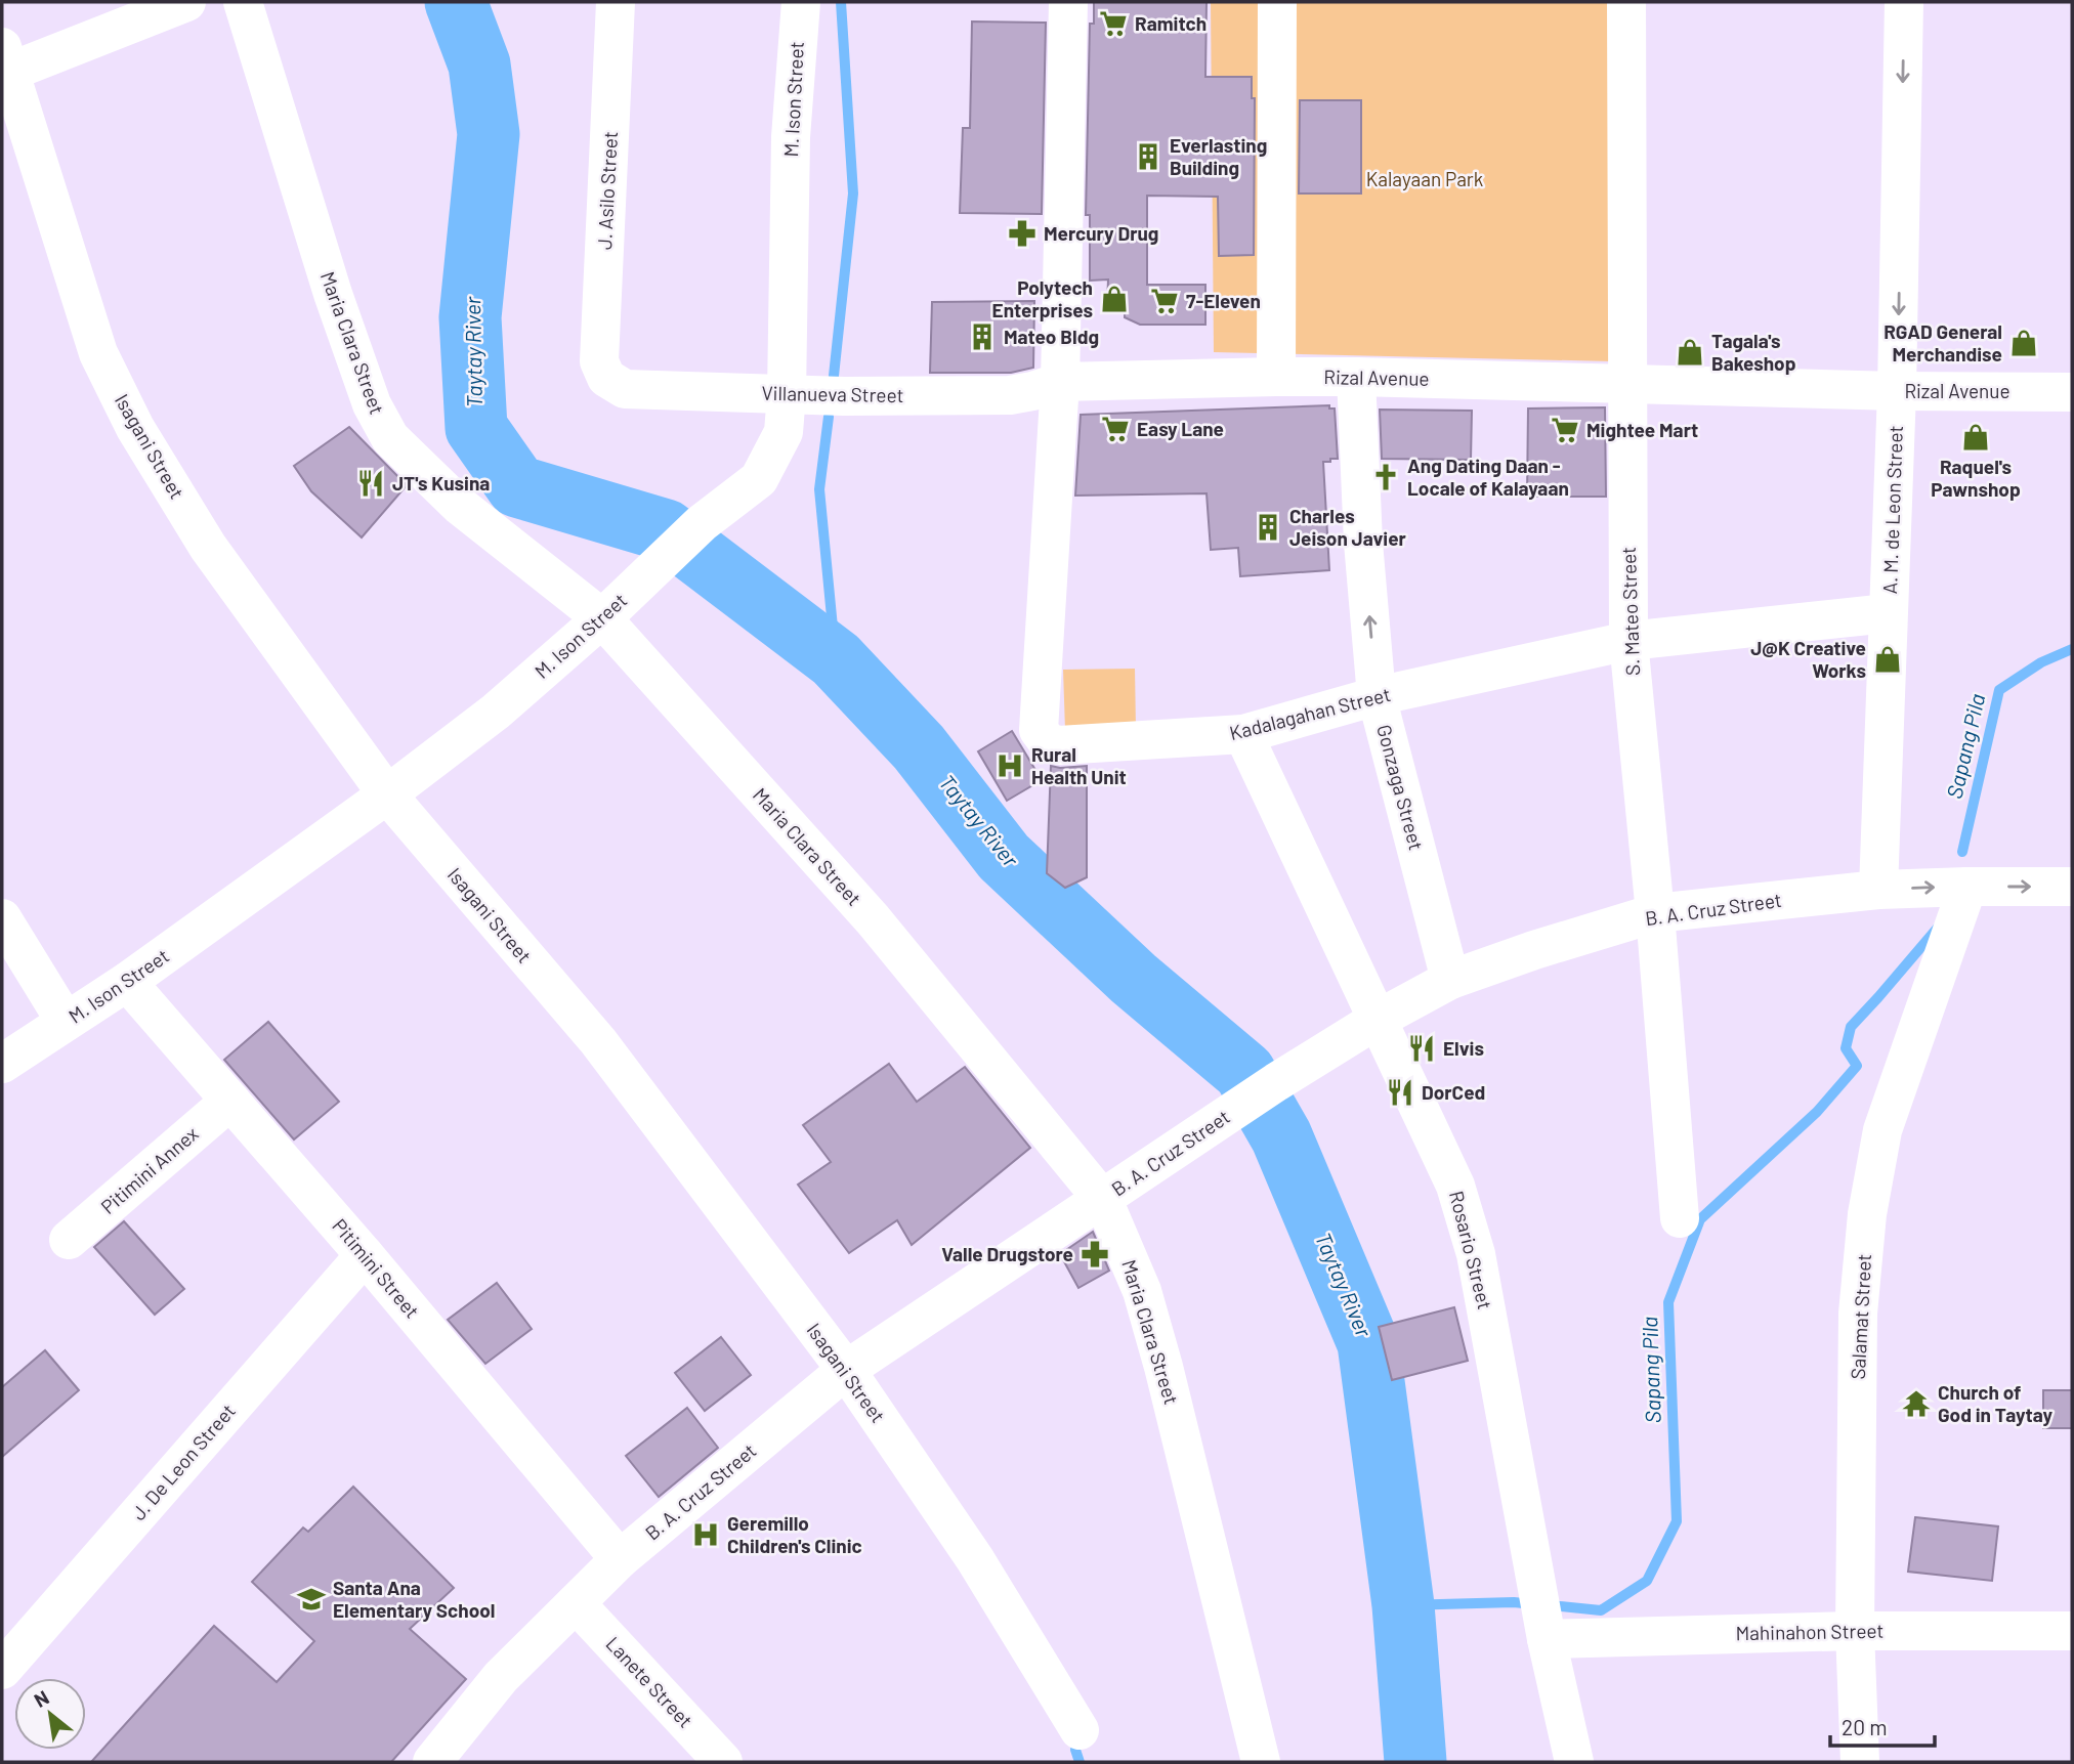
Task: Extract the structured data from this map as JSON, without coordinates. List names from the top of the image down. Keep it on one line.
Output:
{"streets":{"street":["M. Ison Street","J. Asilo Street","Maria Clara Street","Rizal Avenue","Villanueva Street","Isagani Street","A. M. de Leon Street","S. Mateo Street","Kadalagahan Street","Gonzaga Street","B. A. Cruz Street","Pitimini Annex","Rosario Street","Pitimini Street","Salamat Street","J. De Leon Street","Mahinahon Street","Lanete Street"]},"crossings":[["M. Ison Street","Maria Clara Street"],["M. Ison Street","Villanueva Street"],["M. Ison Street","Isagani Street"],["M. Ison Street","Pitimini Street"],["J. Asilo Street","Villanueva Street"],["Maria Clara Street","B. A. Cruz Street"],["Rizal Avenue","Villanueva Street"],["Rizal Avenue","A. M. de Leon Street"],["Rizal Avenue","S. Mateo Street"],["Rizal Avenue","Kadalagahan Street"],["Rizal Avenue","Gonzaga Street"],["Villanueva Street","Kadalagahan Street"],["Isagani Street","B. A. Cruz Street"],["A. M. de Leon Street","Kadalagahan Street"],["A. M. de Leon Street","B. A. Cruz Street"],["S. Mateo Street","Kadalagahan Street"],["S. Mateo Street","B. A. Cruz Street"],["Kadalagahan Street","Gonzaga Street"],["Kadalagahan Street","Rosario Street"],["Gonzaga Street","B. A. Cruz Street"],["B. A. Cruz Street","Rosario Street"],["B. A. Cruz Street","Pitimini Street"],["B. A. Cruz Street","Salamat Street"],["B. A. Cruz Street","Lanete Street"],["Pitimini Annex","Pitimini Street"],["Rosario Street","Mahinahon Street"],["Pitimini Street","J. De Leon Street"],["Salamat Street","Mahinahon Street"]],"one_way":["A. M. de Leon Street","Gonzaga Street"],"water":["Taytay River","Sapang Pila"],"parks":["Kalayaan Park"],"places":{"supermarket":["Ramitch","7-Eleven","Easy Lane","Mightee Mart"],"building":["Everlasting Building","Mateo Bldg","Charles Jeison Javier"],"pharmacy":["Mercury Drug","Valle Drugstore"],"shop":["Polytech Enterprises","RGAD General Merchandise","Tagala's Bakeshop","Raquel's Pawnshop","J@K Creative Works"],"church":["Ang Dating Daan - Locale of Kalayaan"],"restaurant":["JT's Kusina","Elvis","DorCed"],"hospital":["Rural Health Unit","Geremillo Children's Clinic"],"temple":["Church of God in Taytay"],"school or university":["Santa Ana Elementary School"]},"scale_bar":"20 m","north":"top left"}
